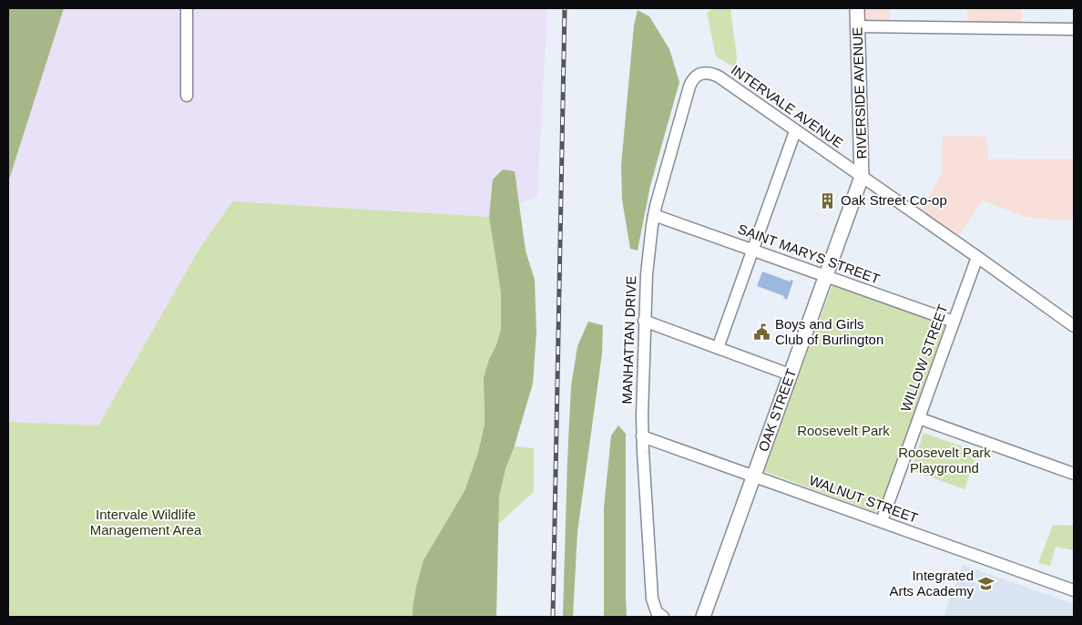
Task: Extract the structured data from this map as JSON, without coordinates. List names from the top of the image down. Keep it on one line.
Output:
{"streets":{"street":["RIVERSIDE AVENUE","INTERVALE AVENUE","SAINT MARYS STREET","MANHATTAN DRIVE","WILLOW STREET","OAK STREET","WALNUT STREET"]},"crossings":[["RIVERSIDE AVENUE","INTERVALE AVENUE"],["RIVERSIDE AVENUE","OAK STREET"],["INTERVALE AVENUE","MANHATTAN DRIVE"],["INTERVALE AVENUE","WILLOW STREET"],["INTERVALE AVENUE","OAK STREET"],["SAINT MARYS STREET","MANHATTAN DRIVE"],["SAINT MARYS STREET","WILLOW STREET"],["SAINT MARYS STREET","OAK STREET"],["MANHATTAN DRIVE","WALNUT STREET"],["WILLOW STREET","WALNUT STREET"],["OAK STREET","WALNUT STREET"]],"parks":["Roosevelt Park","Roosevelt Park Playground","Intervale Wildlife Management Area"],"places":{"building":["Oak Street Co-op"],"public building":["Boys and Girls Club of Burlington"],"school or university":["Integrated Arts Academy"]}}
